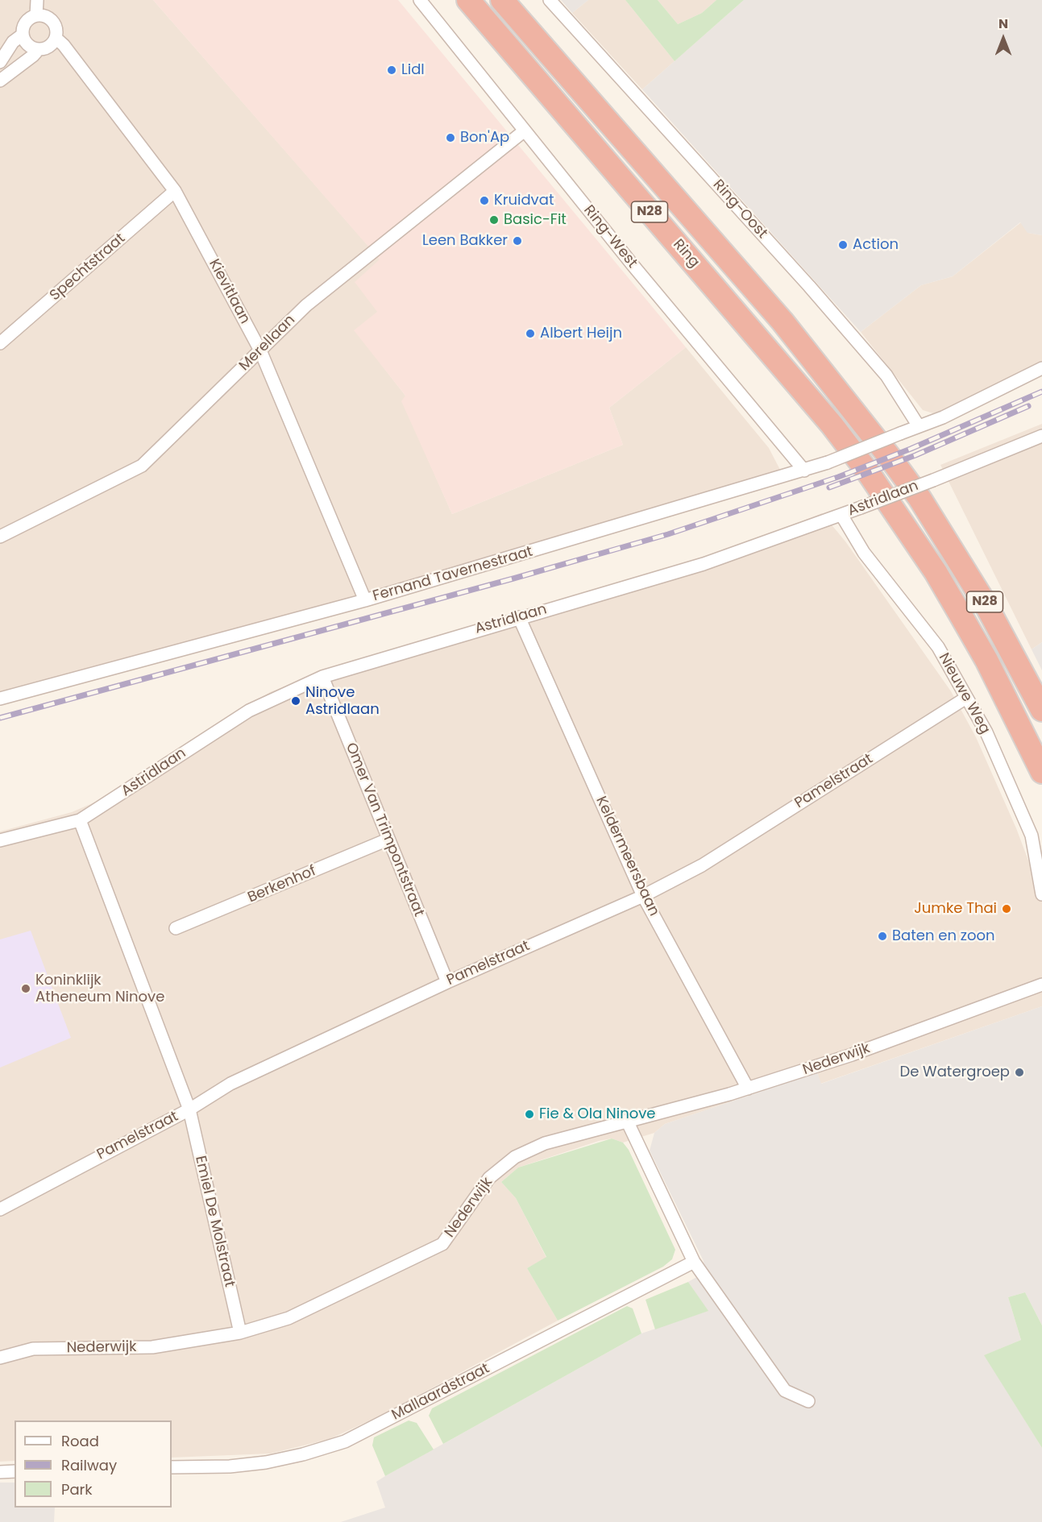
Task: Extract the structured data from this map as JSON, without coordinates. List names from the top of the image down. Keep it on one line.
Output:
{"streets":{"highway":["N28","Ring"],"street":["Ring-Oost","Ring-West","Spechtstraat","Kievitlaan","Merellaan","Astridlaan","Fernand Tavernestraat","Nieuwe Weg","Pamelstraat","Omer Van Trimpontstraat","Keldermeersbaan","Berkenhof","Nederwijk","Emiel De Molstraat","Mallaardstraat"]},"crossings":[["Ring-Oost","Fernand Tavernestraat"],["Ring-West","Merellaan"],["Ring-West","Fernand Tavernestraat"],["Spechtstraat","Kievitlaan"],["Kievitlaan","Merellaan"],["Kievitlaan","Fernand Tavernestraat"],["Astridlaan","Nieuwe Weg"],["Astridlaan","Omer Van Trimpontstraat"],["Astridlaan","Keldermeersbaan"],["Astridlaan","Emiel De Molstraat"],["Nieuwe Weg","Pamelstraat"],["Pamelstraat","Omer Van Trimpontstraat"],["Pamelstraat","Keldermeersbaan"],["Pamelstraat","Emiel De Molstraat"],["Omer Van Trimpontstraat","Berkenhof"],["Keldermeersbaan","Nederwijk"],["Nederwijk","Emiel De Molstraat"]],"places":["Lidl","Bon'Ap","Kruidvat","Basic-Fit","Leen Bakker","Action","Albert Heijn","Ninove Astridlaan","Jumke Thai","Baten en zoon","Koninklijk Atheneum Ninove","De Watergroep","Fie & Ola Ninove"],"legend":["Road","Railway","Park"],"north":"top"}
